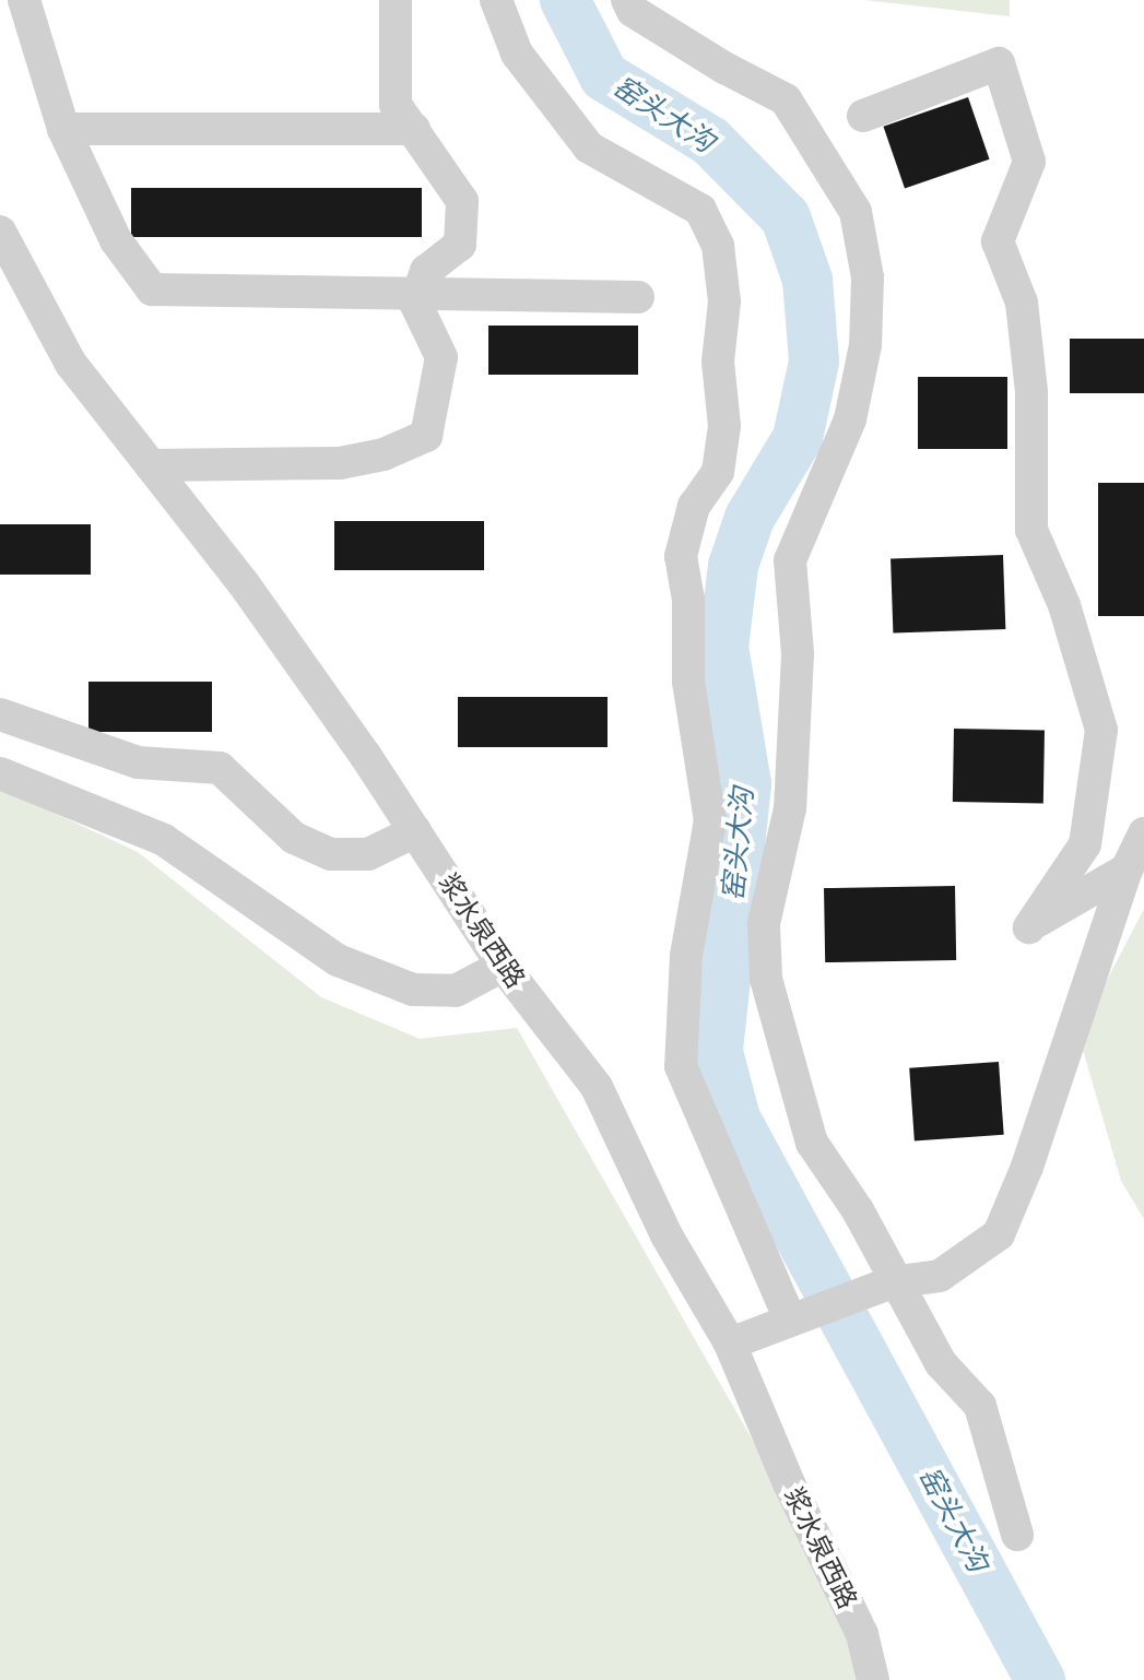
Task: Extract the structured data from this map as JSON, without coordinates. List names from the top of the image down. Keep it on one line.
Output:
{"streets":{"street":["浆水泉西路"]},"water":["窑头大沟"]}
